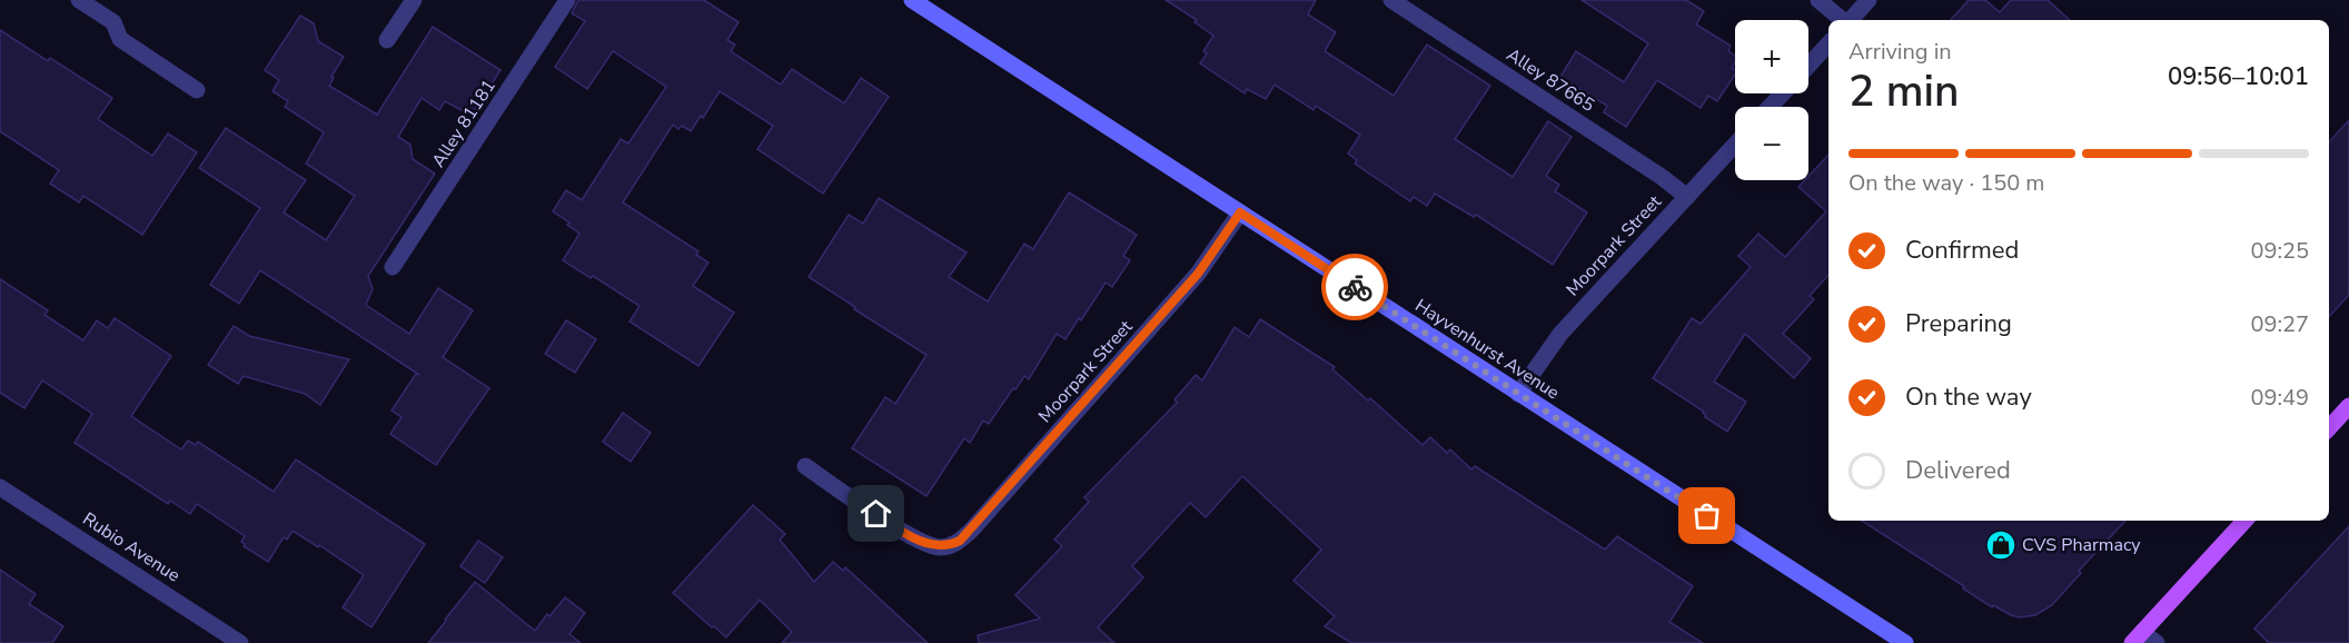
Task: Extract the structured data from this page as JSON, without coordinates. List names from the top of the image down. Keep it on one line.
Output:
{"streets":{"main road":["Hayvenhurst Avenue"],"street":["Alley 87665","Alley 81181","Moorpark Street","Rubio Avenue"]},"crossings":[["Alley 87665","Moorpark Street"],["Moorpark Street","Hayvenhurst Avenue"]],"places":{"shop":["CVS Pharmacy"]},"page":{"map_buttons":["+","−"],"heading":["2 min","Arriving in","09:56–10:01"],"bar":"On the way · 150 m","list":[["Confirmed","09:25"],["Preparing","09:27"],["On the way","09:49"],"Delivered"]}}
